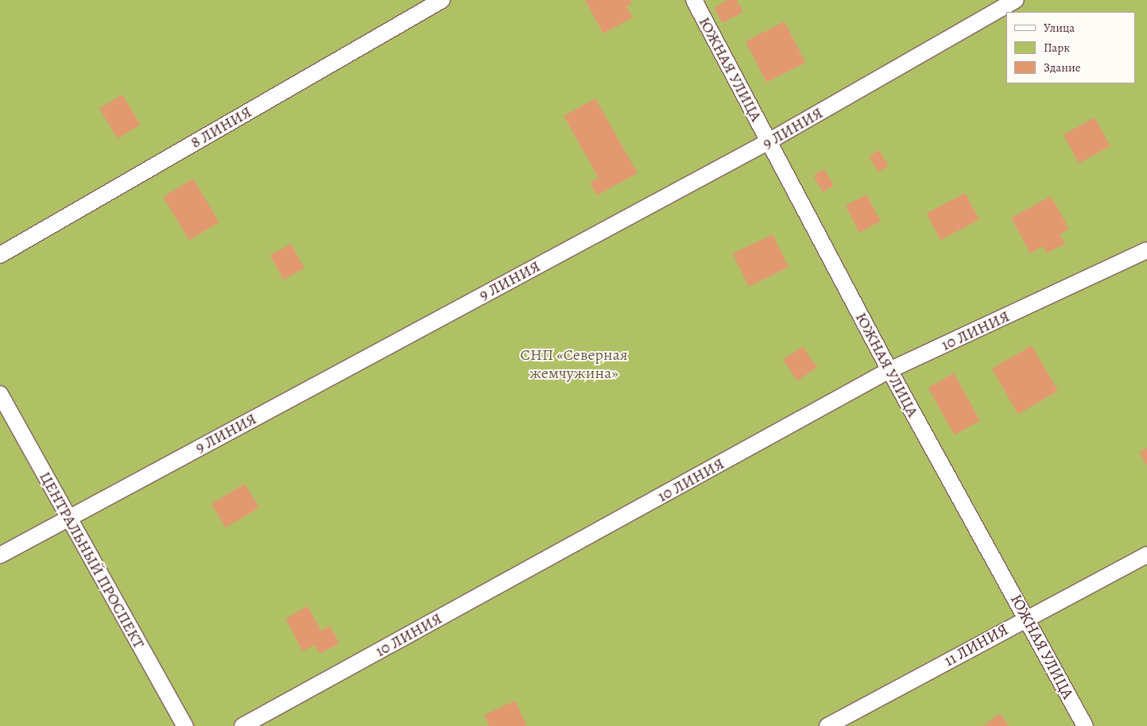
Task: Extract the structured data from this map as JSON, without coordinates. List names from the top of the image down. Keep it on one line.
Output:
{"streets":{"street":["ЮЖНАЯ УЛИЦА","8 ЛИНИЯ","9 ЛИНИЯ","10 ЛИНИЯ","ЦЕНТРАЛЬНЫЙ ПРОСПЕКТ","11 ЛИНИЯ"]},"crossings":[["ЮЖНАЯ УЛИЦА","9 ЛИНИЯ"],["ЮЖНАЯ УЛИЦА","10 ЛИНИЯ"],["ЮЖНАЯ УЛИЦА","11 ЛИНИЯ"],["9 ЛИНИЯ","ЦЕНТРАЛЬНЫЙ ПРОСПЕКТ"]],"parks":["СНП «Северная жемчужина»"],"legend":["Улица","Парк","Здание"]}
